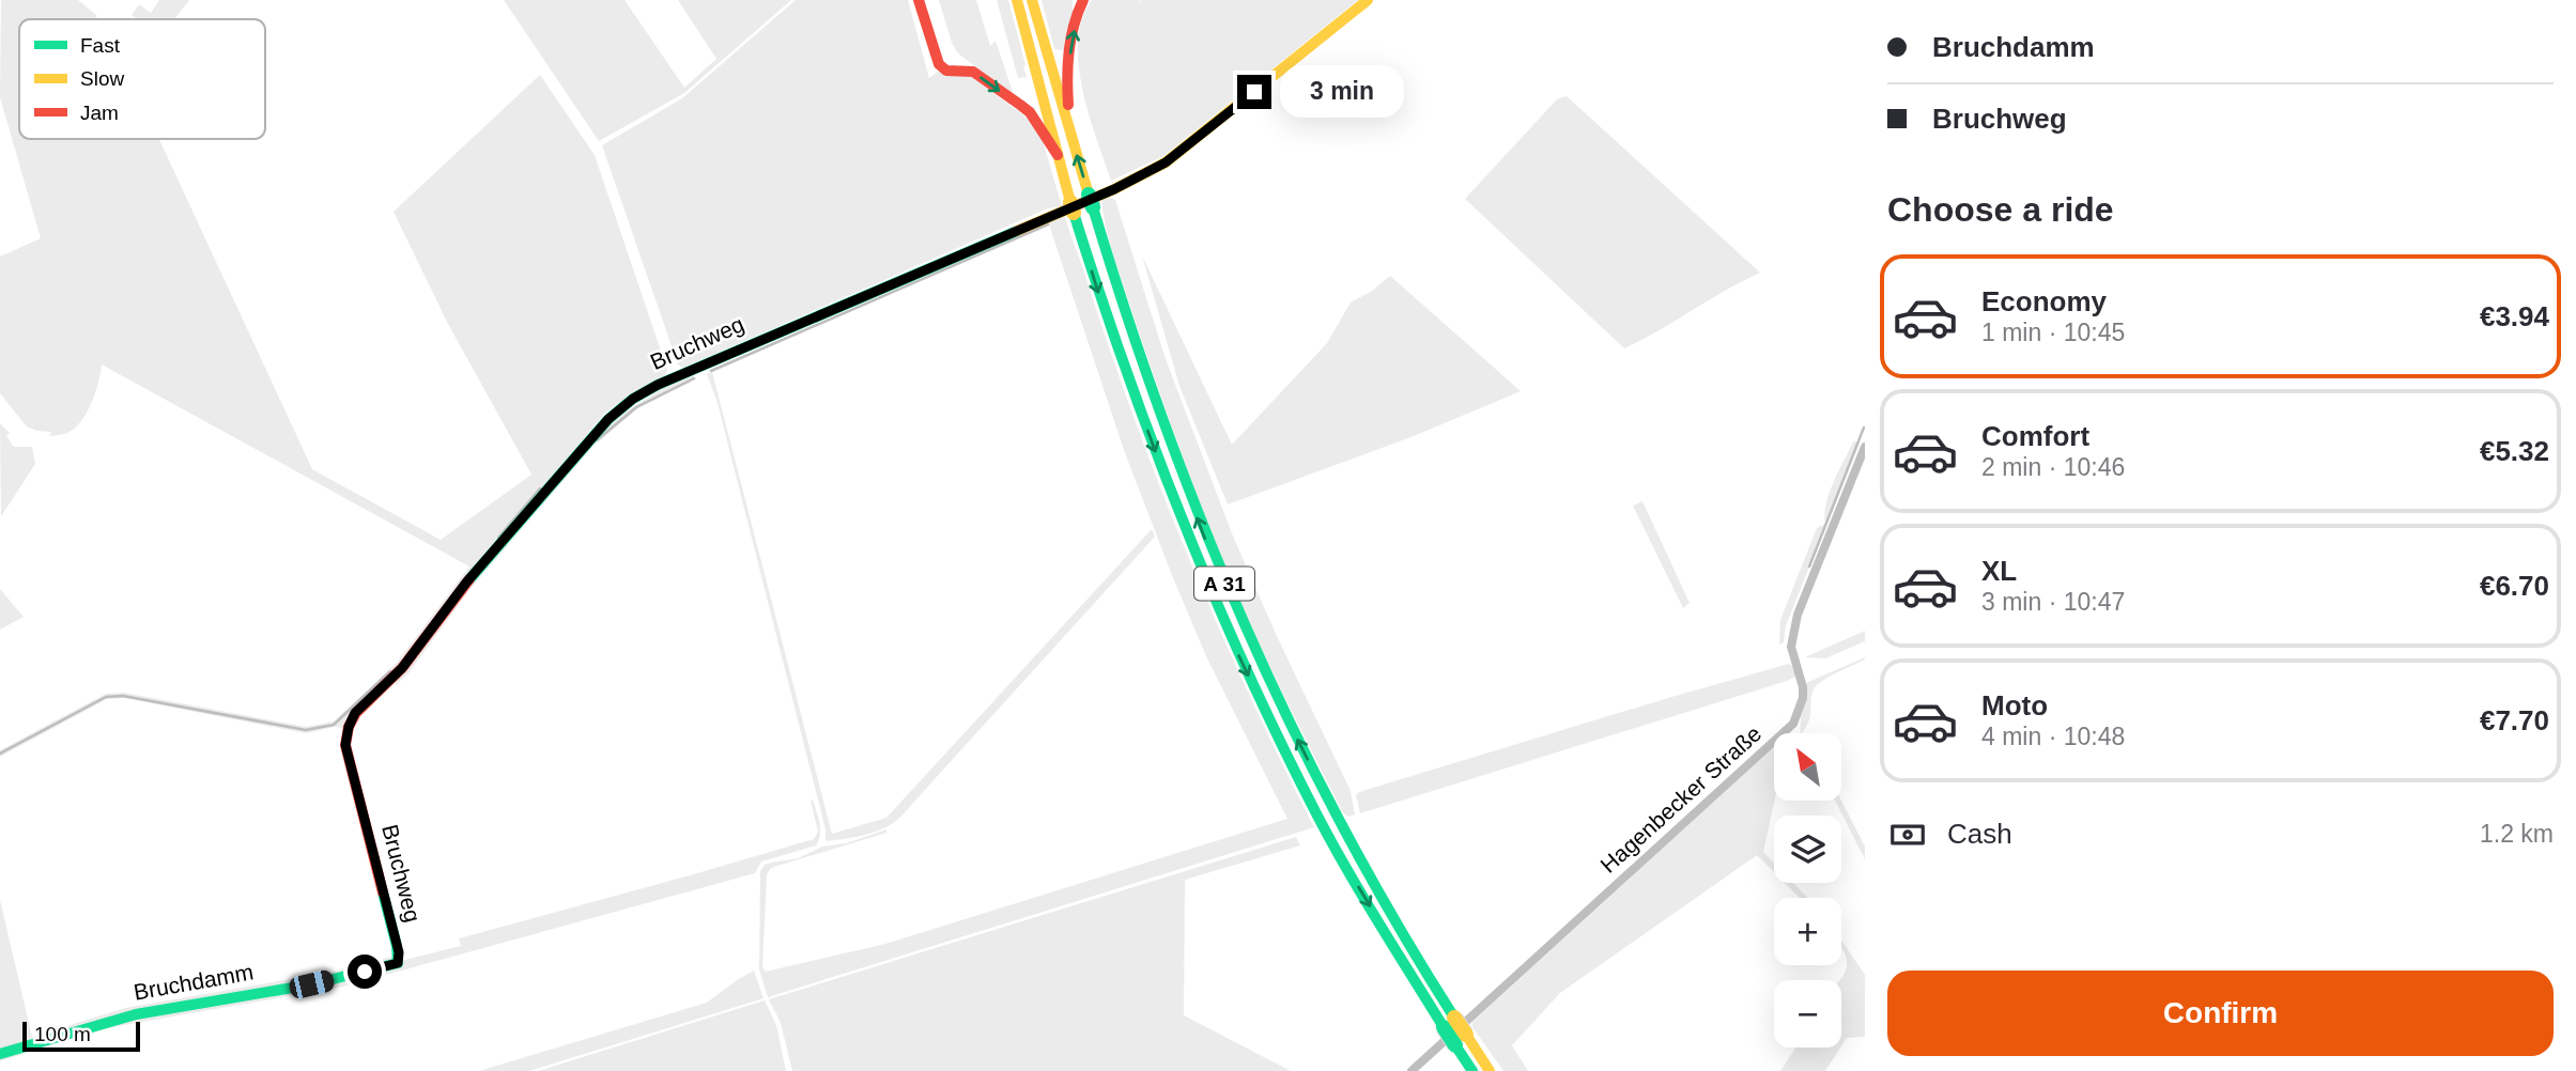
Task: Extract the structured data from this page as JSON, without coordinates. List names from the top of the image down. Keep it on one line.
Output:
{"streets":{"main road":["Bruchweg","A 31","Bruchdamm"],"street":["Hagenbecker Straße"]},"crossings":[["Bruchweg","Bruchdamm"]],"legend":["Fast","Slow","Jam"],"scale_bar":"100 m","north":"top left","page":{"banner":["Bruchdamm","Bruchweg"],"bubble":"3 min","heading":"Choose a ride","list":[{"name":"Economy","note":"1 min · 10:45","value":"€3.94"},{"name":"Comfort","note":"2 min · 10:46","value":"€5.32"},{"name":"XL","note":"3 min · 10:47","value":"€6.70"},{"name":"Moto","note":"4 min · 10:48","value":"€7.70"}],"map_buttons":["+","−"],"pay":["Cash","1.2 km"],"buttons":"Confirm","scale":"100 m"}}
